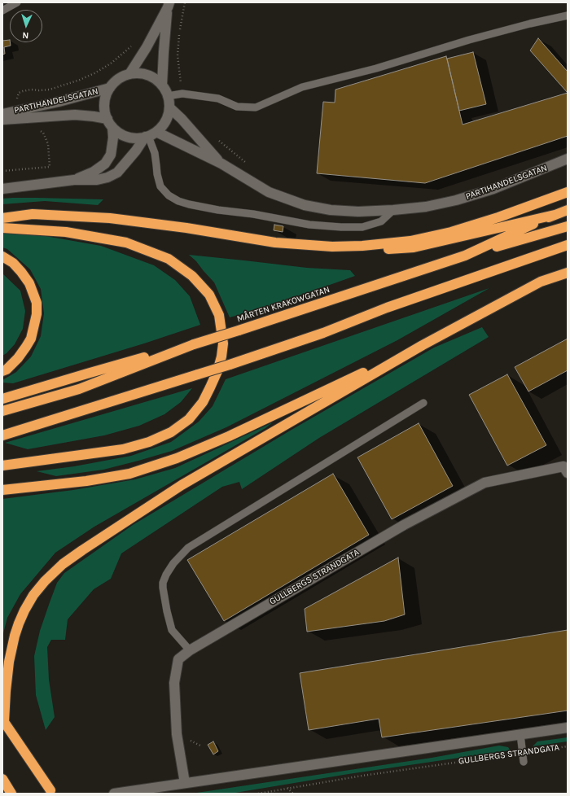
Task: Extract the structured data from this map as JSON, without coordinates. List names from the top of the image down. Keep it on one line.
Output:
{"streets":{"highway":["MÅRTEN KRAKOWGATAN"],"street":["PARTIHANDELSGATAN","GULLBERGS STRANDGATA"]},"north":"bottom"}
